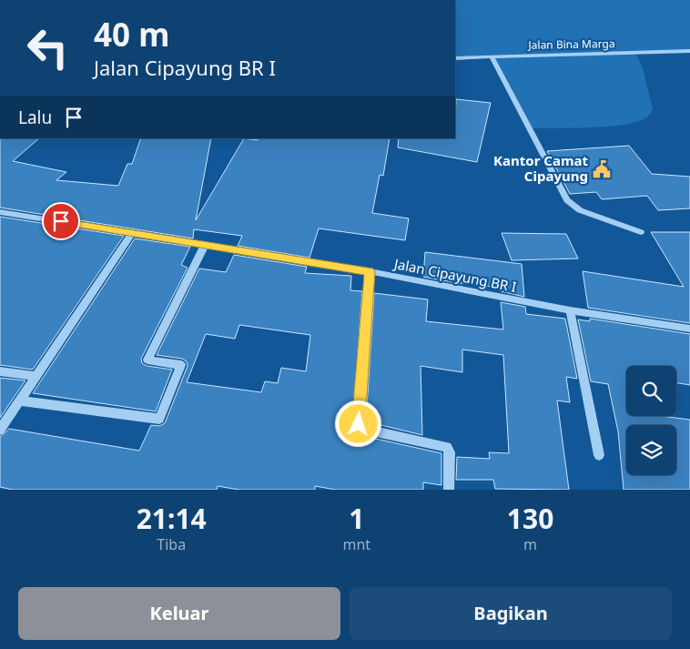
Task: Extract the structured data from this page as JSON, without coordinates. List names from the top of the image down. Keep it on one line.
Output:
{"streets":{"street":["Jalan Bina Marga","Jalan Cipayung BR I"]},"places":{"public building":["Kantor Camat Cipayung"]},"page":{"turn":["40 m","Jalan Cipayung BR I"],"then":"Lalu","eta":["21:14","Tiba","1","mnt","130","m"],"buttons":["Keluar","Bagikan"]}}
